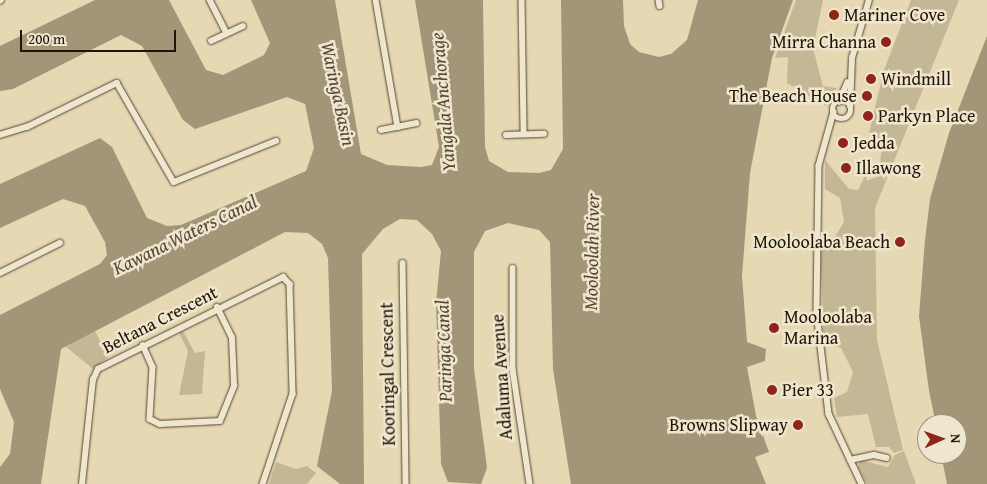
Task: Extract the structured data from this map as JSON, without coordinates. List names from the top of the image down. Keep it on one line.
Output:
{"streets":{"street":["Beltana Crescent","Kooringal Crescent","Adaluma Avenue"]},"water":["Waringa Basin","Yangala Anchorage","Kawana Waters Canal","Mooloolah River","Paringa Canal"],"places":["Mariner Cove","Mirra Channa","Windmill","The Beach House","Parkyn Place","Jedda","Illawong","Mooloolaba Beach","Mooloolaba Marina","Pier 33","Browns Slipway"],"scale_bar":"200 m","north":"right"}
